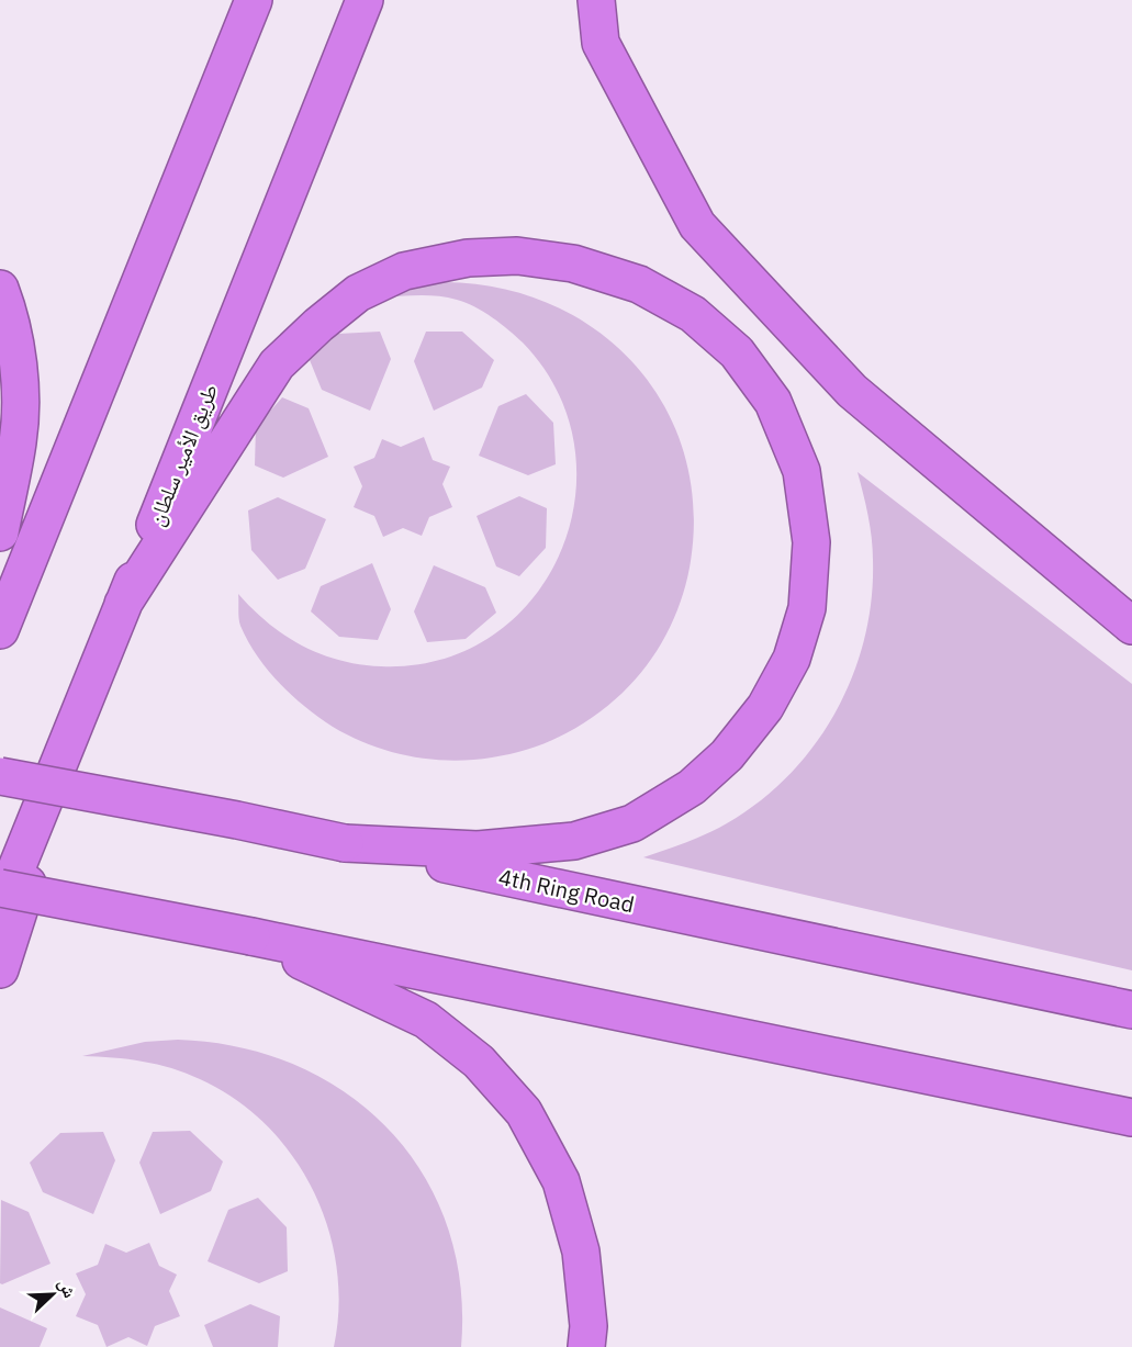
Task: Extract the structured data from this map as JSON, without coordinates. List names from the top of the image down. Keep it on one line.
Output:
{"streets":{"highway":["طريق الأمير سلطان","4th Ring Road"]},"north":"top right"}
